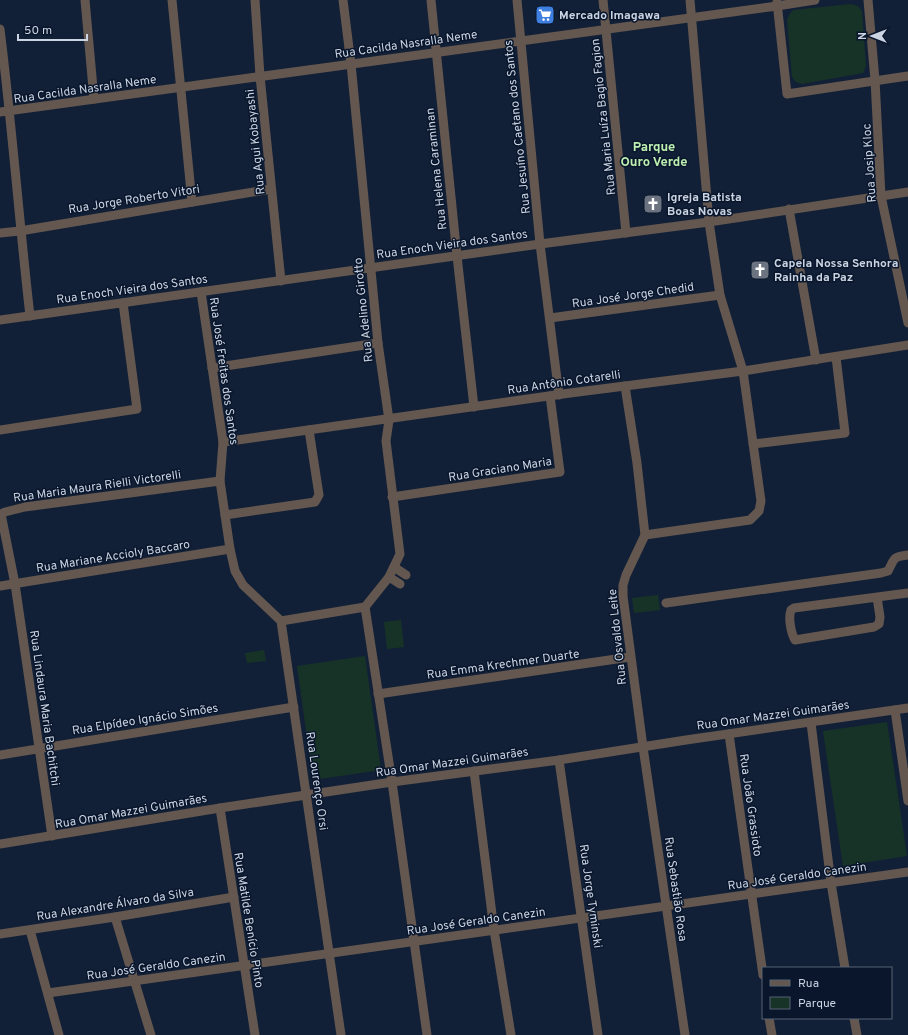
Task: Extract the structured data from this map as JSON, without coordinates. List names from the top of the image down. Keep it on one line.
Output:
{"streets":{"street":["Rua Cacilda Nasralla Neme","Rua Maria Luíza Bagio Fagion","Rua Jesuíno Caetano dos Santos","Rua Agui Kobayashi","Rua Josip Kloc","Rua Helena Caraminan","Rua Jorge Roberto Vitori","Rua Enoch Vieira dos Santos","Rua José Jorge Chedid","Rua Adelino Girotto","Rua José Freitas dos Santos","Rua Antônio Cotarelli","Rua Graciano Maria","Rua Maria Maura Rielli Victorelli","Rua Mariane Accioly Baccaro","Rua Osvaldo Leite","Rua Emma Krechmer Duarte","Rua Lindaura Maria Bachitchi","Rua Omar Mazzei Guimarães","Rua Elpídeo Ignácio Simões","Rua Lourenço Orsi","Rua João Grassioto","Rua José Geraldo Canezin","Rua Sebastião Rosa","Rua Jorge Tyminski","Rua Alexandre Álvaro da Silva","Rua Matilde Benício Pinto"]},"crossings":[["Rua Cacilda Nasralla Neme","Rua Maria Luíza Bagio Fagion"],["Rua Cacilda Nasralla Neme","Rua Jesuíno Caetano dos Santos"],["Rua Cacilda Nasralla Neme","Rua Agui Kobayashi"],["Rua Cacilda Nasralla Neme","Rua Helena Caraminan"],["Rua Cacilda Nasralla Neme","Rua Adelino Girotto"],["Rua Maria Luíza Bagio Fagion","Rua Enoch Vieira dos Santos"],["Rua Jesuíno Caetano dos Santos","Rua Enoch Vieira dos Santos"],["Rua Jesuíno Caetano dos Santos","Rua José Jorge Chedid"],["Rua Jesuíno Caetano dos Santos","Rua Antônio Cotarelli"],["Rua Jesuíno Caetano dos Santos","Rua Graciano Maria"],["Rua Agui Kobayashi","Rua Jorge Roberto Vitori"],["Rua Agui Kobayashi","Rua Enoch Vieira dos Santos"],["Rua Josip Kloc","Rua Enoch Vieira dos Santos"],["Rua Helena Caraminan","Rua Enoch Vieira dos Santos"],["Rua Helena Caraminan","Rua Antônio Cotarelli"],["Rua Enoch Vieira dos Santos","Rua Adelino Girotto"],["Rua Enoch Vieira dos Santos","Rua José Freitas dos Santos"],["Rua Adelino Girotto","Rua Antônio Cotarelli"],["Rua Adelino Girotto","Rua Graciano Maria"],["Rua José Freitas dos Santos","Rua Antônio Cotarelli"],["Rua José Freitas dos Santos","Rua Maria Maura Rielli Victorelli"],["Rua José Freitas dos Santos","Rua Mariane Accioly Baccaro"],["Rua Antônio Cotarelli","Rua Graciano Maria"],["Rua Maria Maura Rielli Victorelli","Rua Mariane Accioly Baccaro"],["Rua Maria Maura Rielli Victorelli","Rua Lindaura Maria Bachitchi"],["Rua Mariane Accioly Baccaro","Rua Lindaura Maria Bachitchi"],["Rua Osvaldo Leite","Rua Emma Krechmer Duarte"],["Rua Osvaldo Leite","Rua Omar Mazzei Guimarães"],["Rua Osvaldo Leite","Rua Sebastião Rosa"],["Rua Lindaura Maria Bachitchi","Rua Omar Mazzei Guimarães"],["Rua Lindaura Maria Bachitchi","Rua Elpídeo Ignácio Simões"],["Rua Omar Mazzei Guimarães","Rua Lourenço Orsi"],["Rua Omar Mazzei Guimarães","Rua João Grassioto"],["Rua Omar Mazzei Guimarães","Rua Sebastião Rosa"],["Rua Omar Mazzei Guimarães","Rua Jorge Tyminski"],["Rua Omar Mazzei Guimarães","Rua Matilde Benício Pinto"],["Rua Elpídeo Ignácio Simões","Rua Lourenço Orsi"],["Rua Lourenço Orsi","Rua José Geraldo Canezin"],["Rua João Grassioto","Rua José Geraldo Canezin"],["Rua José Geraldo Canezin","Rua Sebastião Rosa"],["Rua José Geraldo Canezin","Rua Jorge Tyminski"],["Rua José Geraldo Canezin","Rua Matilde Benício Pinto"],["Rua Alexandre Álvaro da Silva","Rua Matilde Benício Pinto"]],"districts":["Parque Ouro Verde"],"places":{"supermarket":["Mercado Imagawa"],"church":["Igreja Batista Boas Novas","Capela Nossa Senhora Rainha da Paz"]},"legend":["Rua","Parque"],"scale_bar":"50 m","north":"left"}
